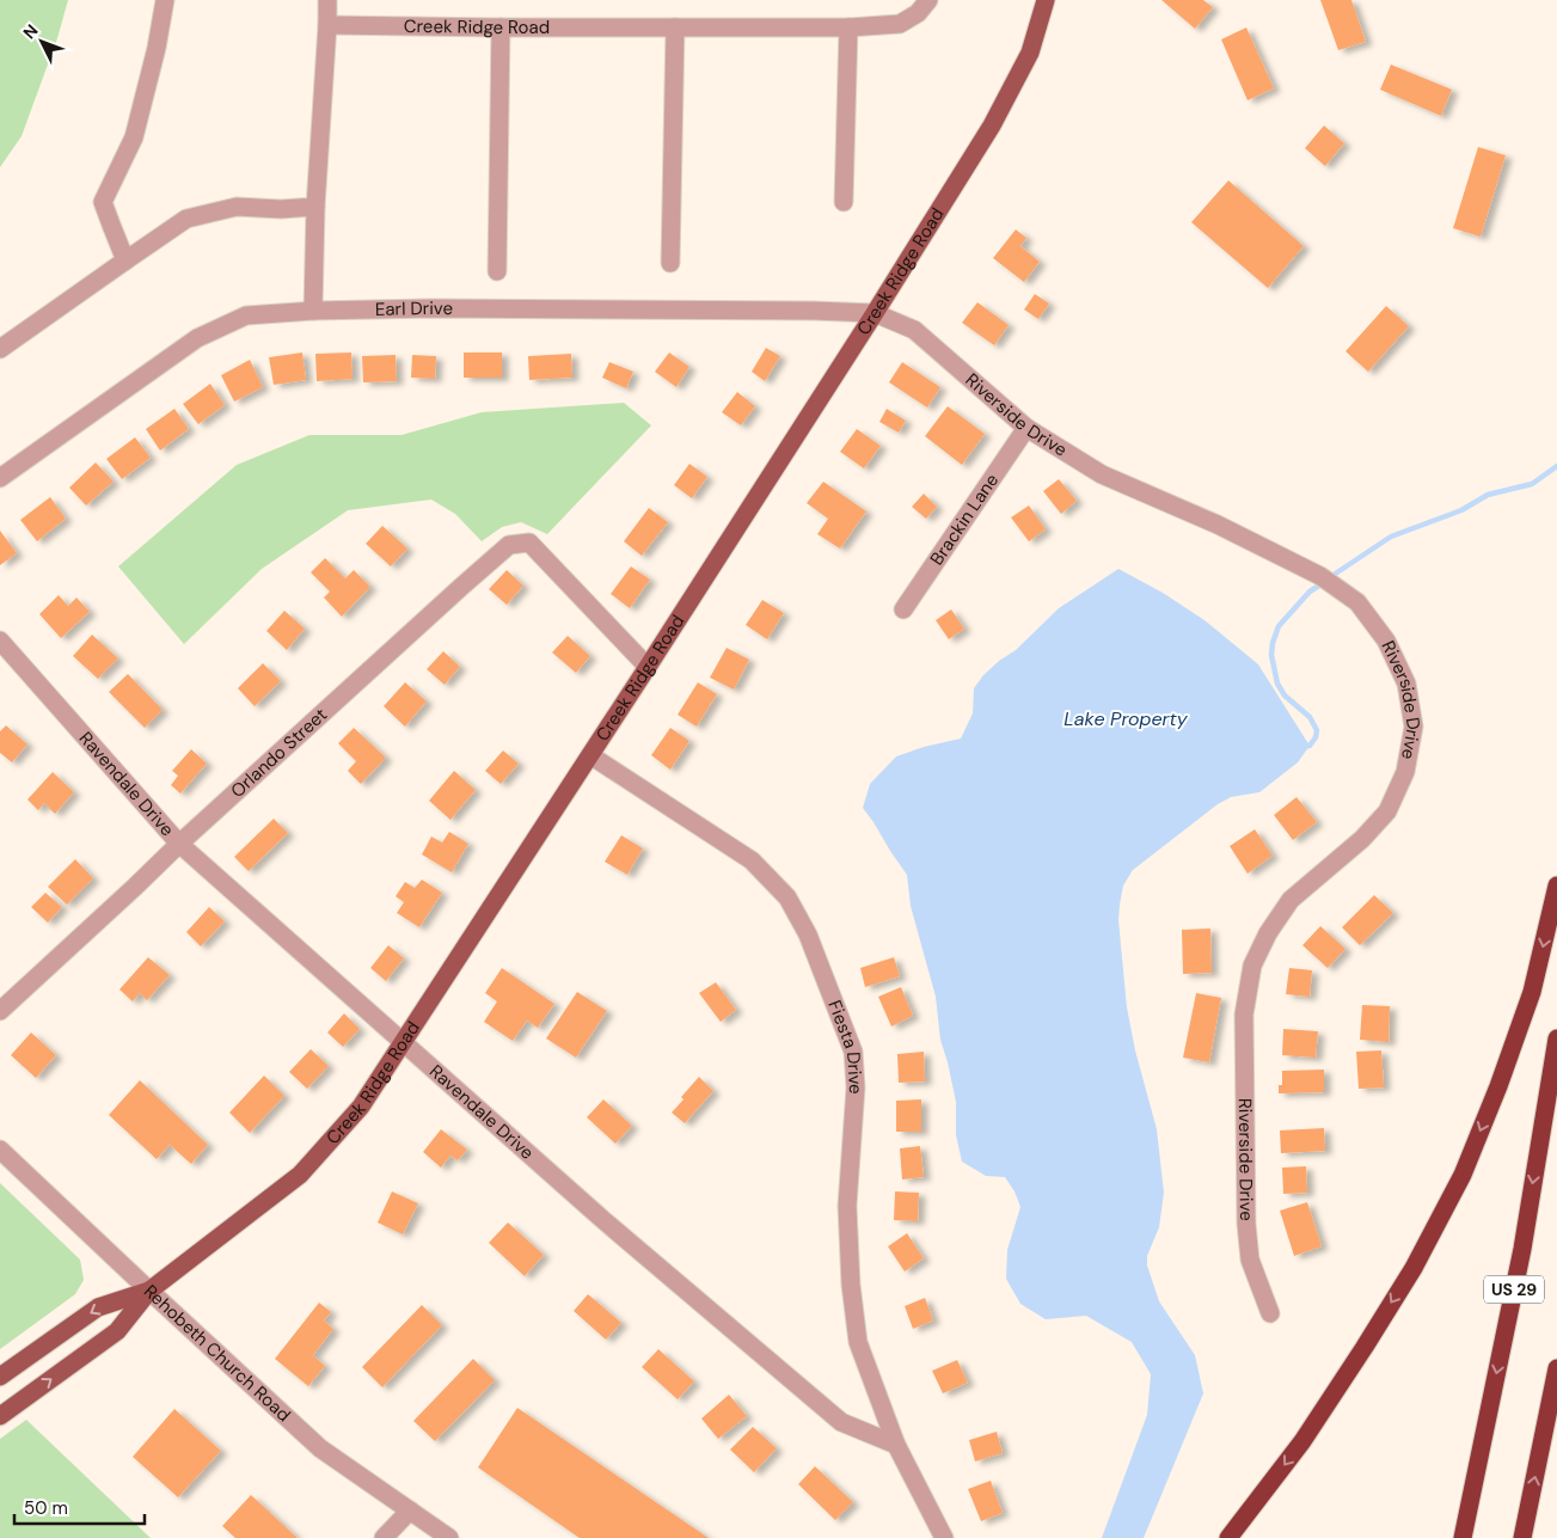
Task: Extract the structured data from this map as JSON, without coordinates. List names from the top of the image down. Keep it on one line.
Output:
{"streets":{"highway":["US 29"],"main road":["Creek Ridge Road"],"street":["Earl Drive","Riverside Drive","Brackin Lane","Orlando Street","Ravendale Drive","Fiesta Drive","Rehobeth Church Road"]},"crossings":[["Creek Ridge Road","Earl Drive"],["Creek Ridge Road","Riverside Drive"],["Creek Ridge Road","Orlando Street"],["Creek Ridge Road","Ravendale Drive"],["Creek Ridge Road","Fiesta Drive"],["Creek Ridge Road","Rehobeth Church Road"],["Earl Drive","Riverside Drive"],["Riverside Drive","Brackin Lane"],["Orlando Street","Ravendale Drive"],["Ravendale Drive","Fiesta Drive"]],"water":["Lake Property"],"scale_bar":"50 m","north":"top left"}
